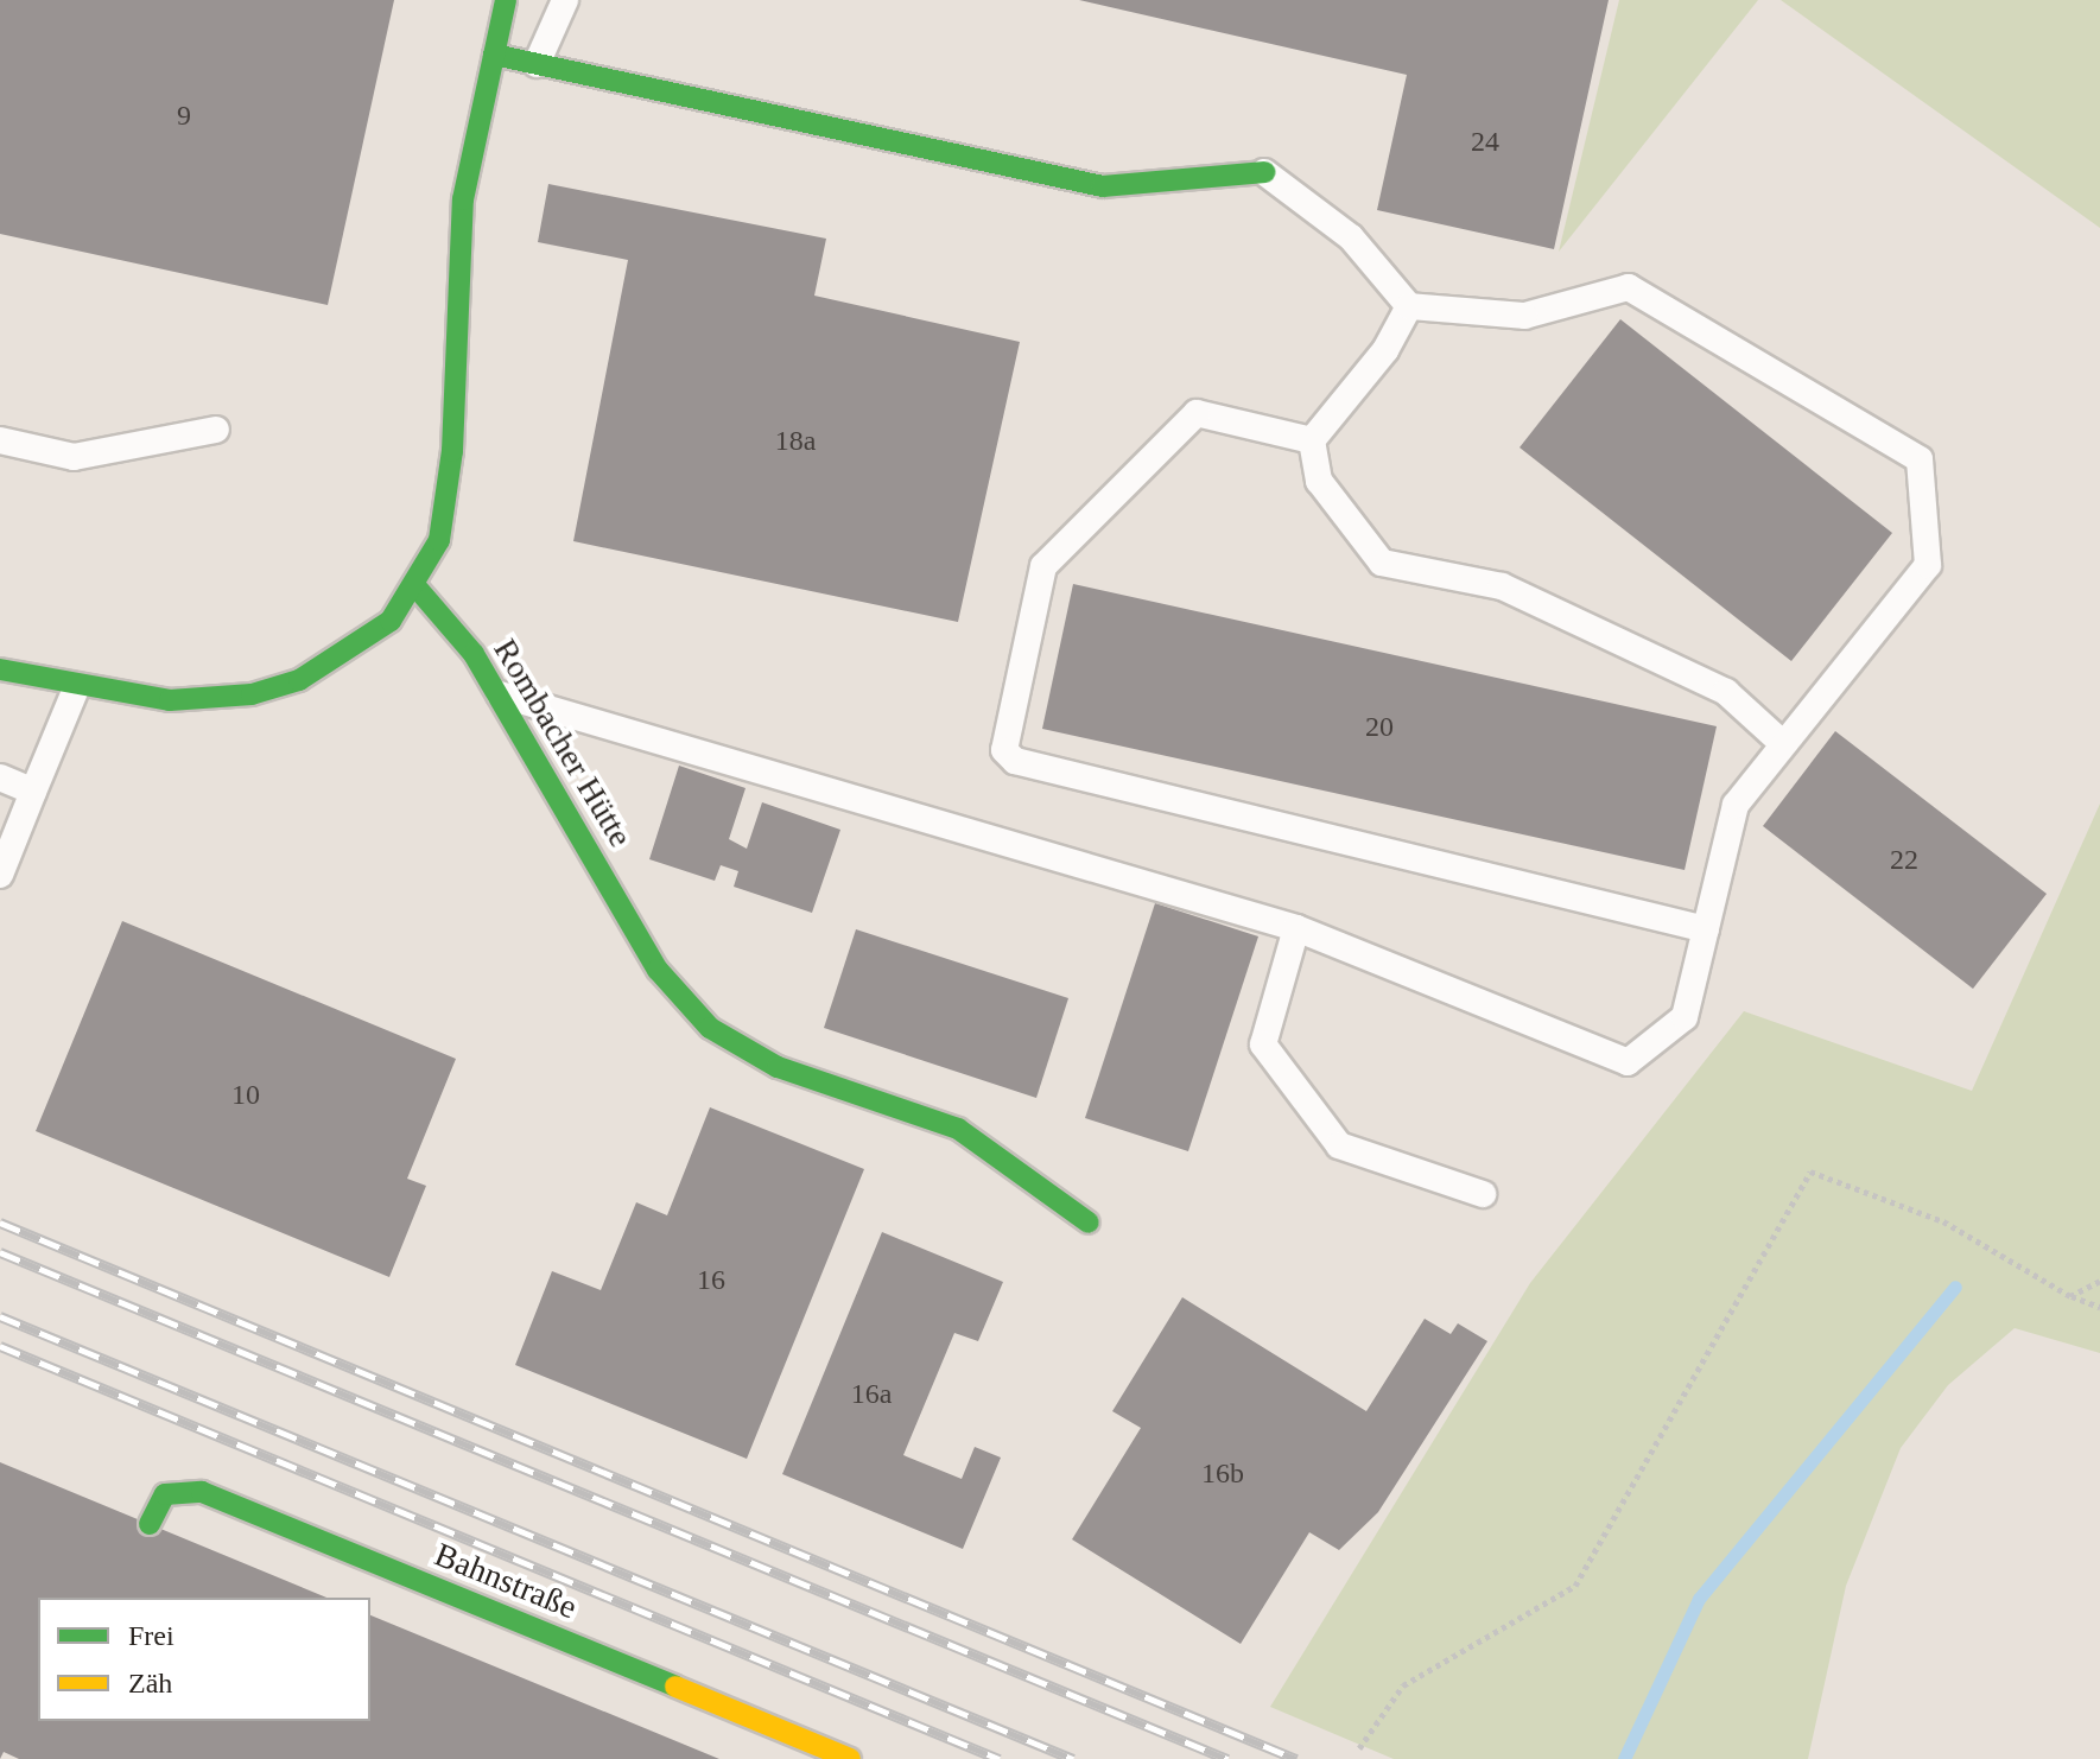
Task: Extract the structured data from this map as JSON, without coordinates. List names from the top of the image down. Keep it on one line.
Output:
{"streets":{"street":["Rombacher Hütte","Bahnstraße"]},"house_numbers":["9","24","18a","20","22","10","16","16a","16b"],"legend":["Frei","Zäh"]}
